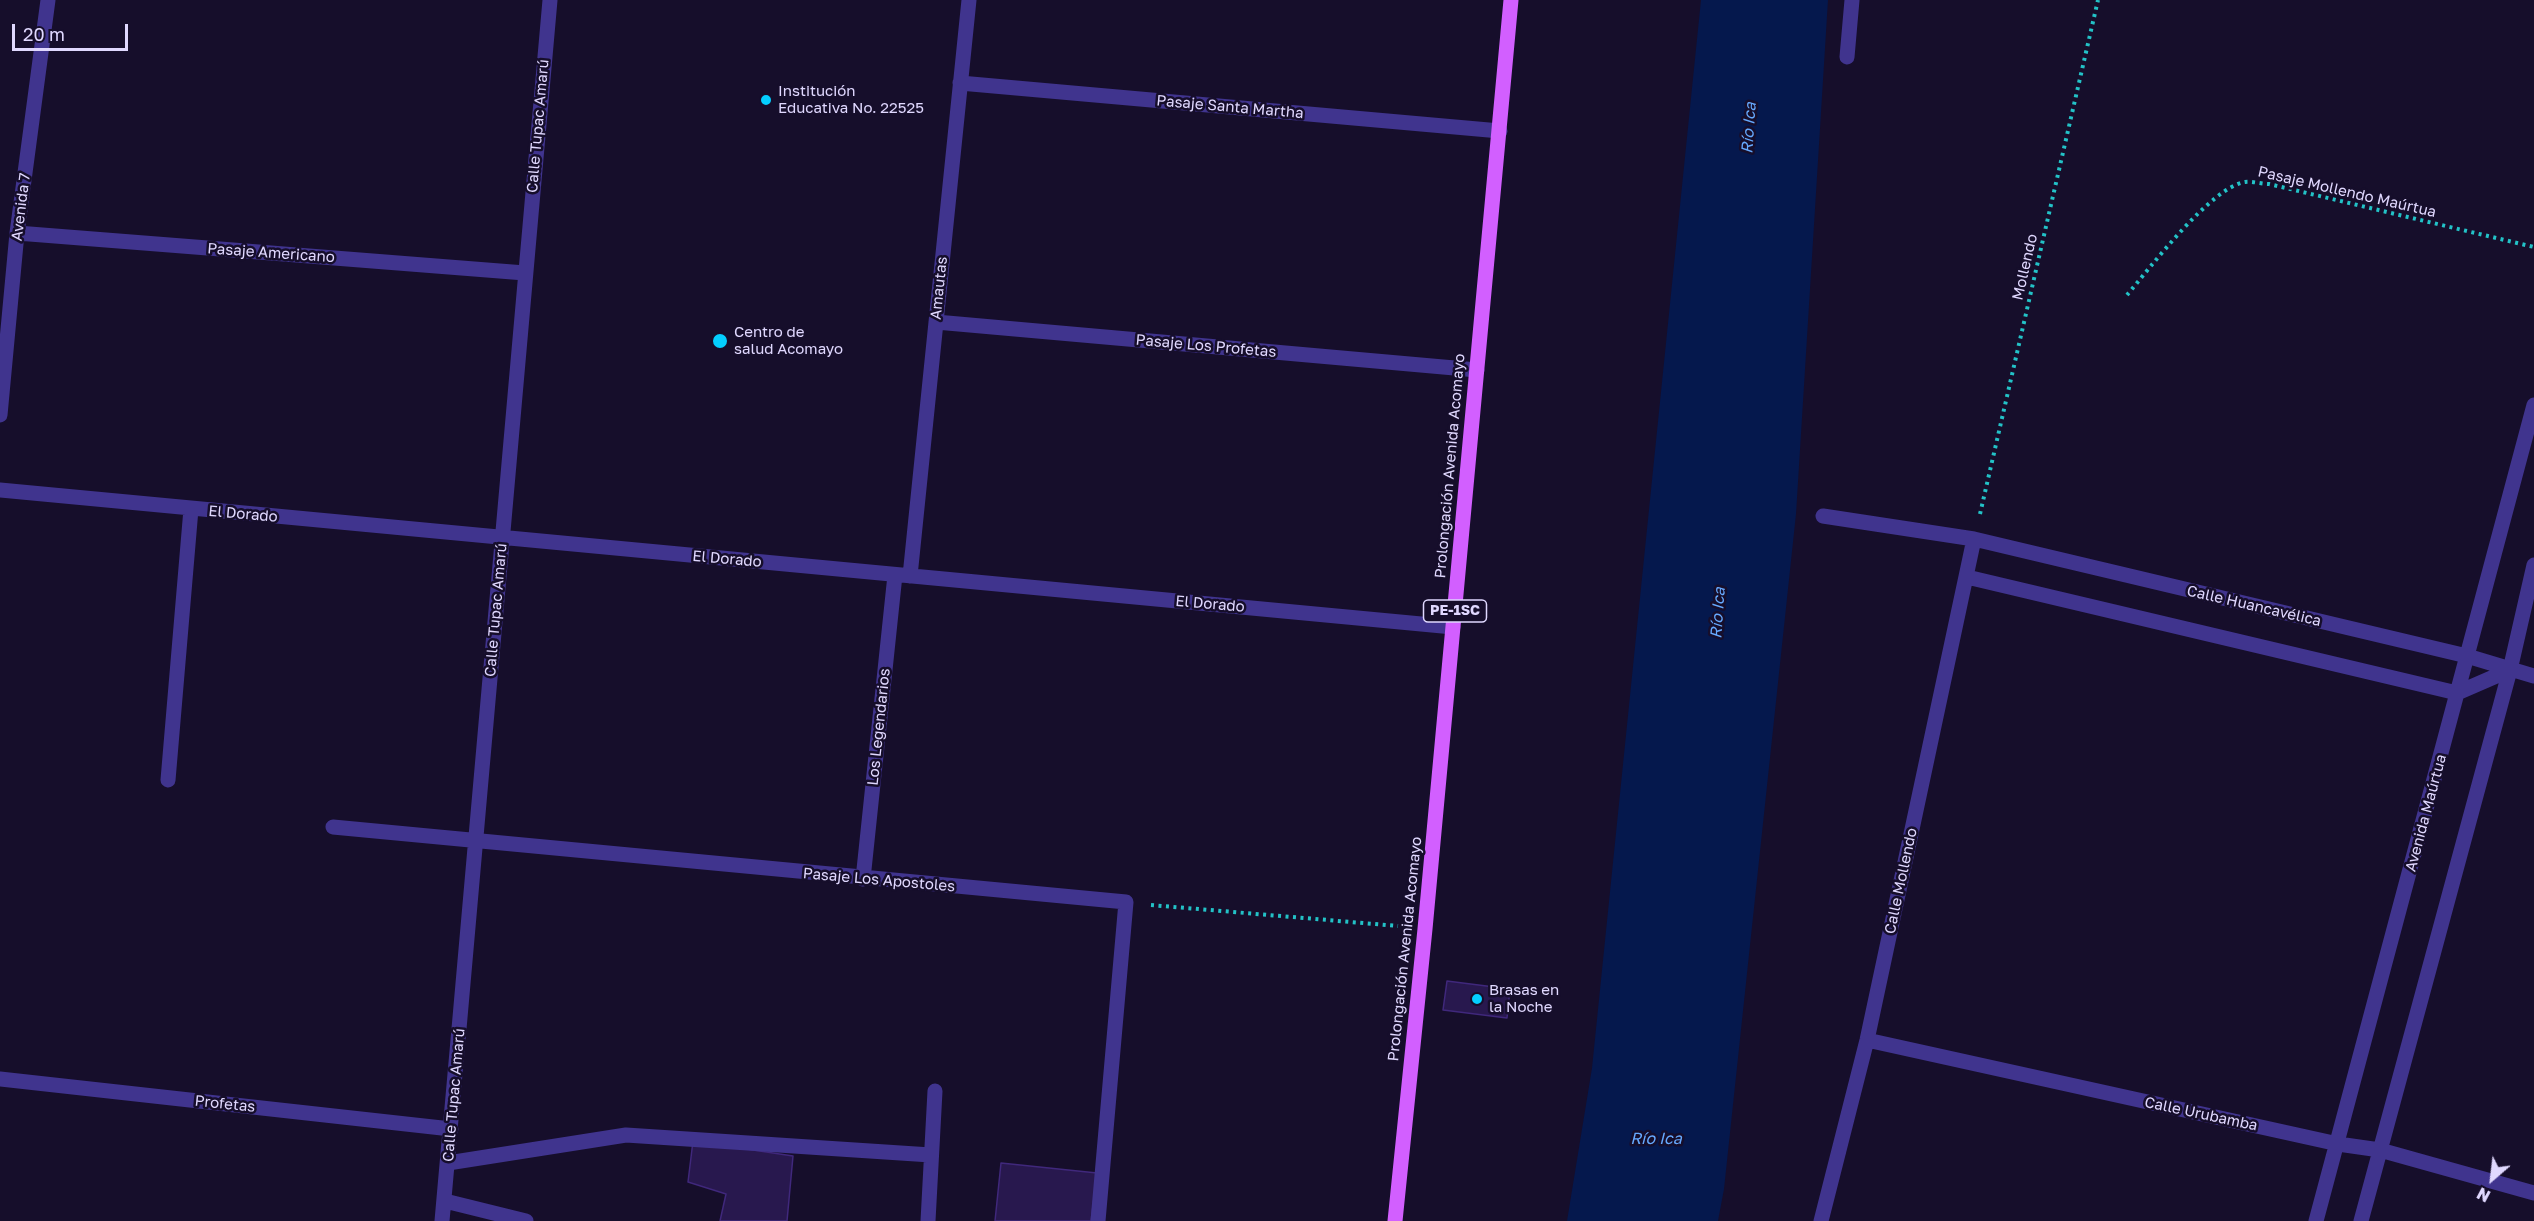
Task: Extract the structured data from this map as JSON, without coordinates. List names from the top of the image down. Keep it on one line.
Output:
{"streets":{"main road":["Prolongación Avenida Acomayo","PE-1SC"],"street":["Pasaje Santa Martha","Calle Tupac Amarú","Avenida 7","Pasaje Americano","Amautas","Pasaje Los Profetas","El Dorado","Calle Huancavélica","Los Legendarios","Avenida Maúrtua","Pasaje Los Apostoles","Calle Mollendo","Profetas","Calle Urubamba"],"path":["Pasaje Mollendo Maúrtua","Mollendo"]},"crossings":[["Pasaje Santa Martha","Amautas"],["Pasaje Santa Martha","Prolongación Avenida Acomayo"],["Calle Tupac Amarú","Pasaje Americano"],["Calle Tupac Amarú","El Dorado"],["Calle Tupac Amarú","Pasaje Los Apostoles"],["Calle Tupac Amarú","Profetas"],["Avenida 7","Pasaje Americano"],["Mollendo","Calle Huancavélica"],["Mollendo","Calle Mollendo"],["Amautas","Pasaje Los Profetas"],["Amautas","El Dorado"],["Amautas","Los Legendarios"],["Pasaje Los Profetas","Prolongación Avenida Acomayo"],["Prolongación Avenida Acomayo","El Dorado"],["El Dorado","Los Legendarios"],["Calle Huancavélica","Avenida Maúrtua"],["Calle Huancavélica","Calle Mollendo"],["Los Legendarios","Pasaje Los Apostoles"],["Avenida Maúrtua","Calle Urubamba"],["Calle Mollendo","Calle Urubamba"]],"water":["Río Ica"],"places":["Institución Educativa No. 22525","Centro de salud Acomayo","Brasas en la Noche"],"scale_bar":"20 m","north":"bottom left"}
